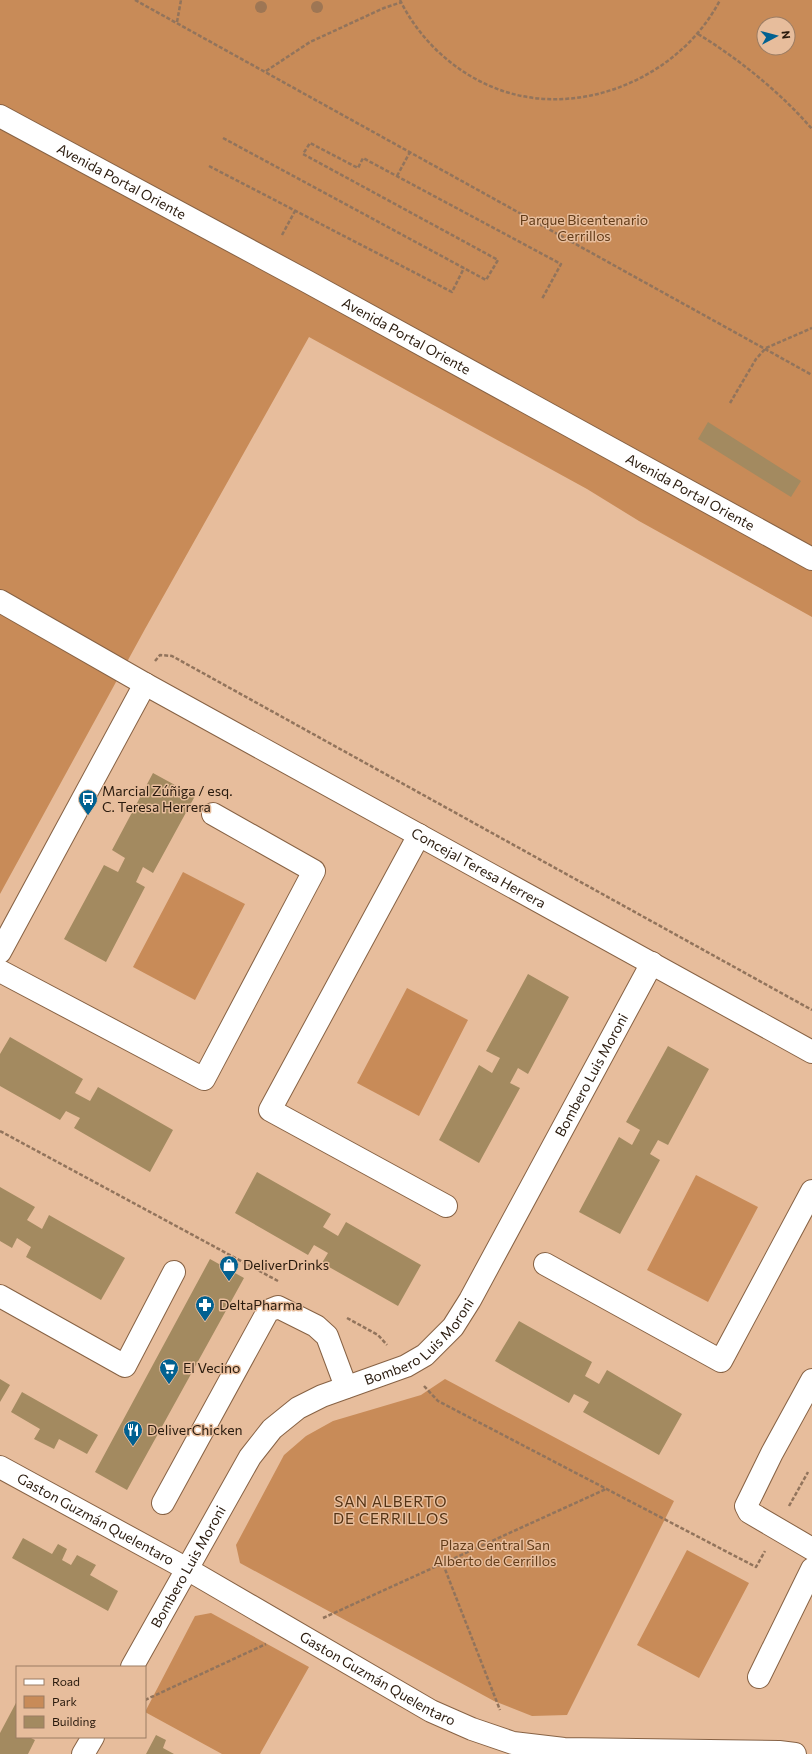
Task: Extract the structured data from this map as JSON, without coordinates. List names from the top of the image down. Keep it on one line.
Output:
{"streets":{"street":["Avenida Portal Oriente","Concejal Teresa Herrera","Bombero Luis Moroni","Gaston Guzmán Quelentaro"]},"crossings":[["Concejal Teresa Herrera","Bombero Luis Moroni"],["Bombero Luis Moroni","Gaston Guzmán Quelentaro"]],"districts":["SAN ALBERTO DE CERRILLOS"],"parks":["Parque Bicentenario Cerrillos","Plaza Central San Alberto de Cerrillos"],"places":{"bus stop":["Marcial Zúñiga / esq. C. Teresa Herrera"],"shop":["DeliverDrinks"],"pharmacy":["DeltaPharma"],"supermarket":["El Vecino"],"restaurant":["DeliverChicken"]},"legend":["Road","Park","Building"],"north":"right"}
